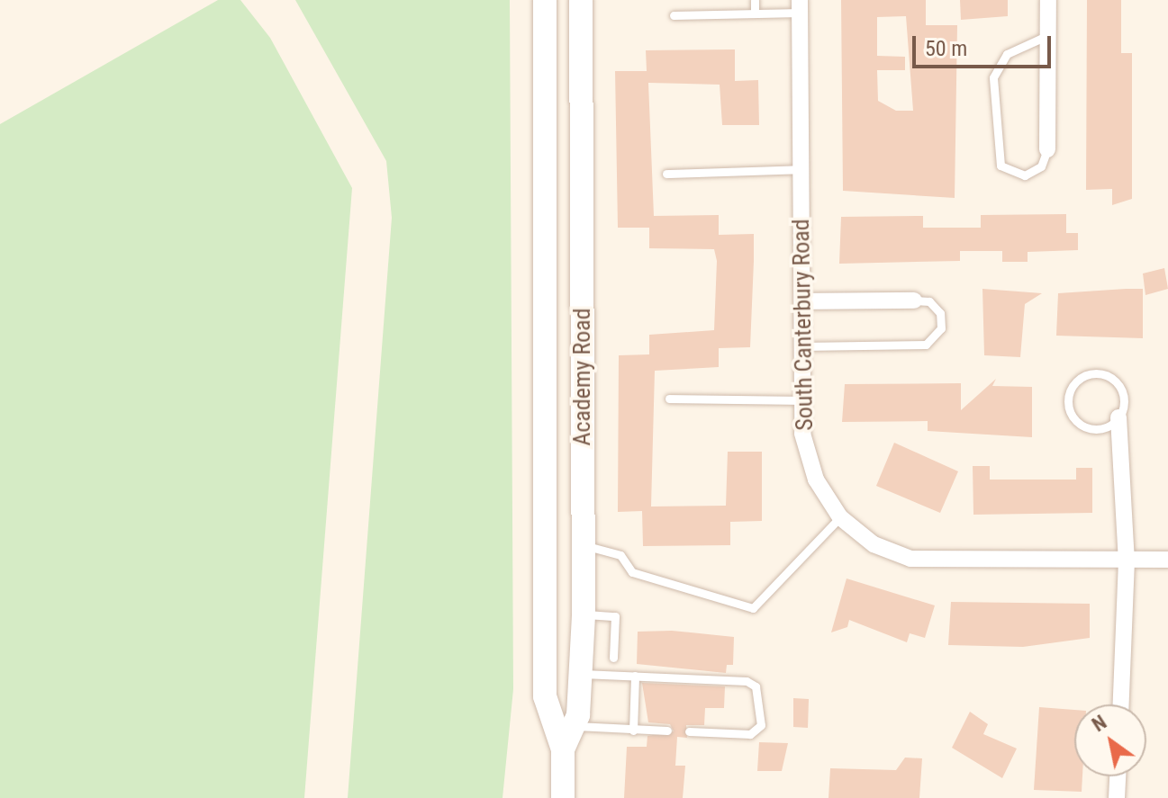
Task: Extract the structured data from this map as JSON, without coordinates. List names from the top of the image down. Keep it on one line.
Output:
{"streets":{"main road":["Academy Road"],"street":["South Canterbury Road"]},"scale_bar":"50 m","north":"top left"}
